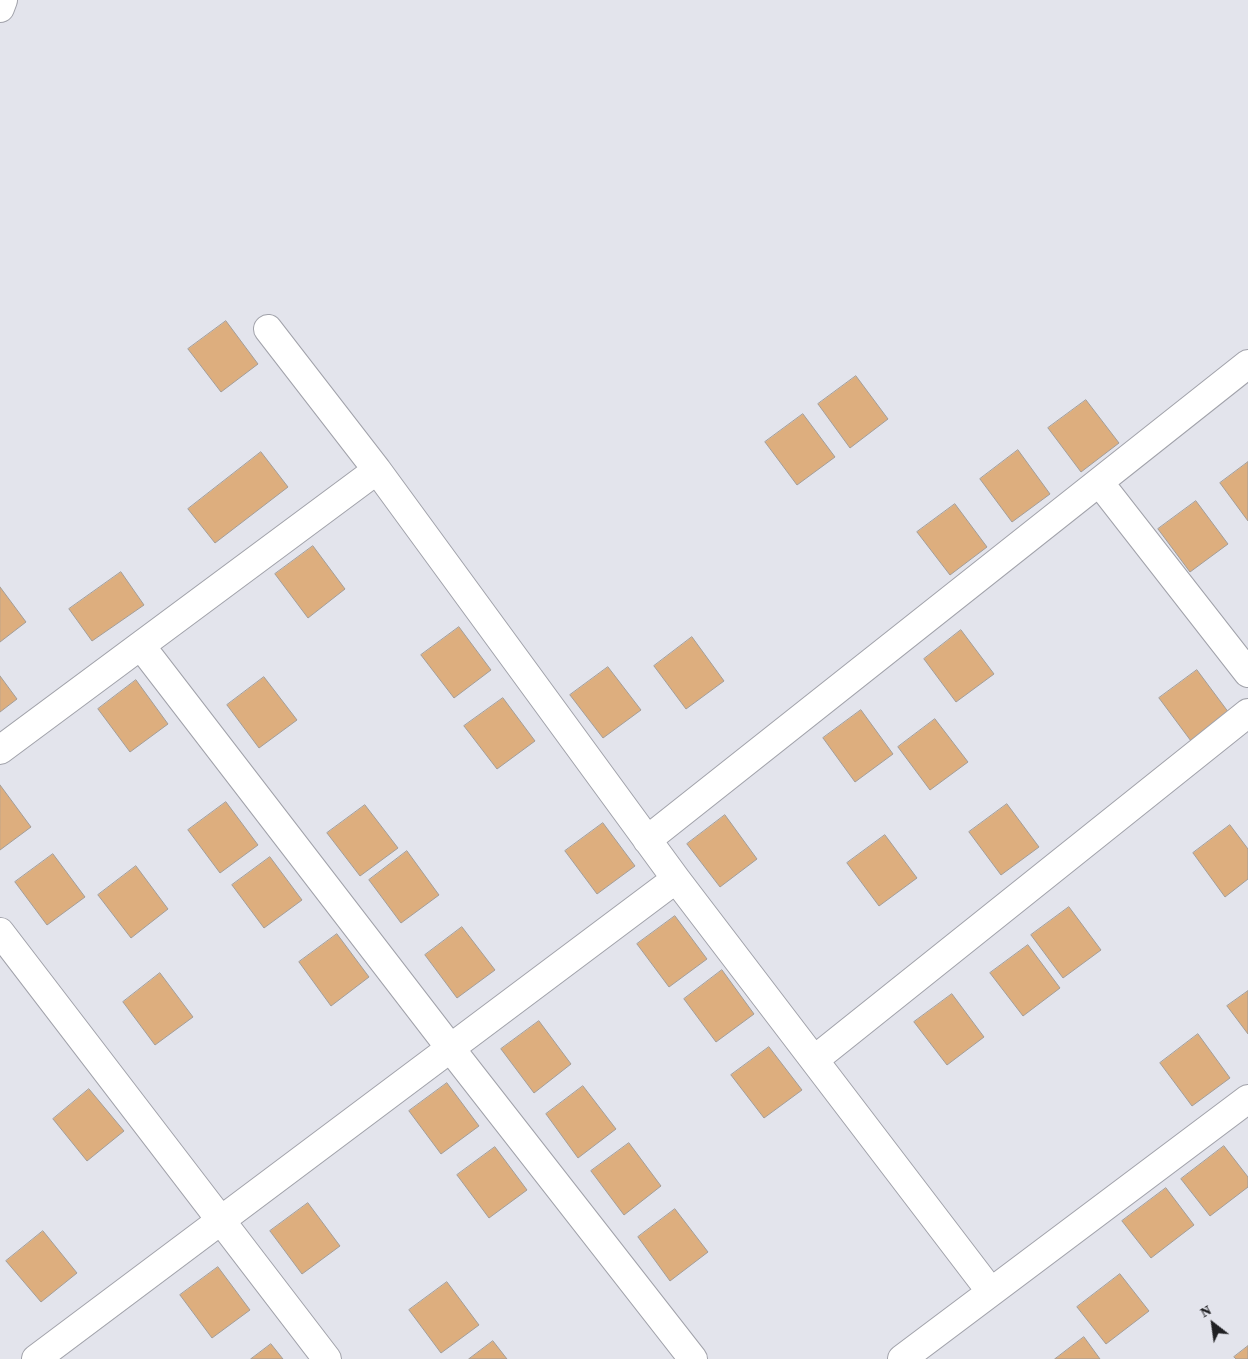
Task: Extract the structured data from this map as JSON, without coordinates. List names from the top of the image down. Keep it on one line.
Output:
{"north":"top left"}
